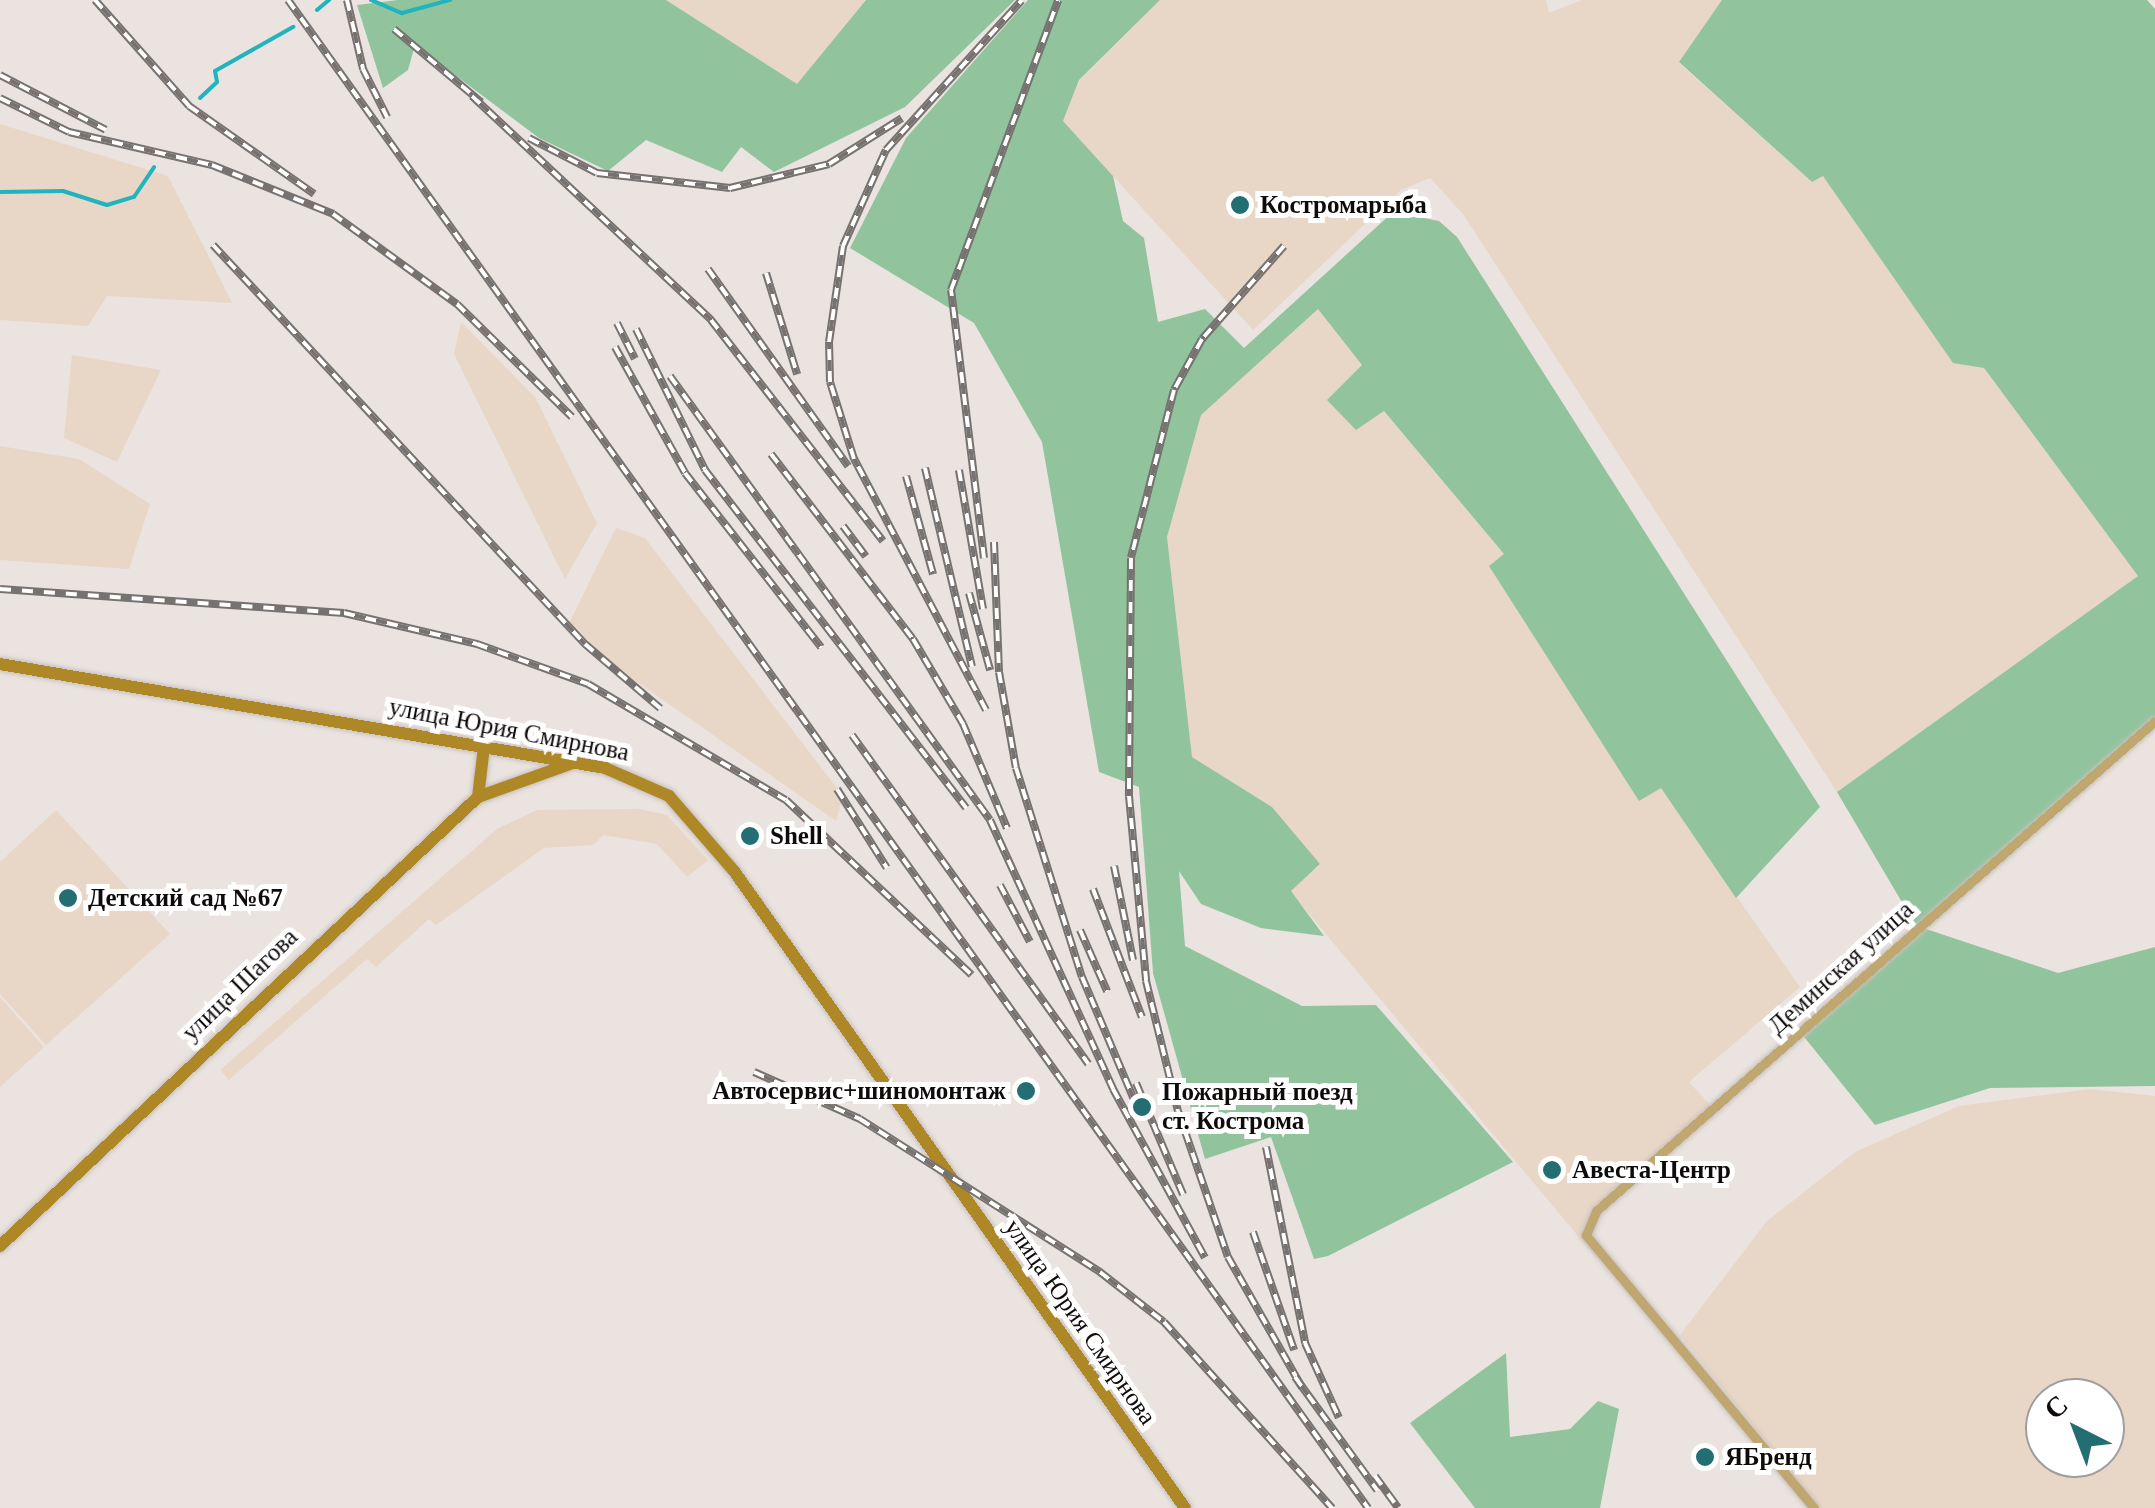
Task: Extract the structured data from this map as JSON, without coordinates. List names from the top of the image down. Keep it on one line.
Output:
{"streets":{"main road":["улица Юрия Смирнова","улица Шагова"],"street":["Деминская улица"]},"places":["Костромарыба","Shell","Детский сад №67","Автосервис+шиномонтаж","Пожарный поезд ст. Кострома","Авеста-Центр","ЯБренд"],"north":"top left"}
